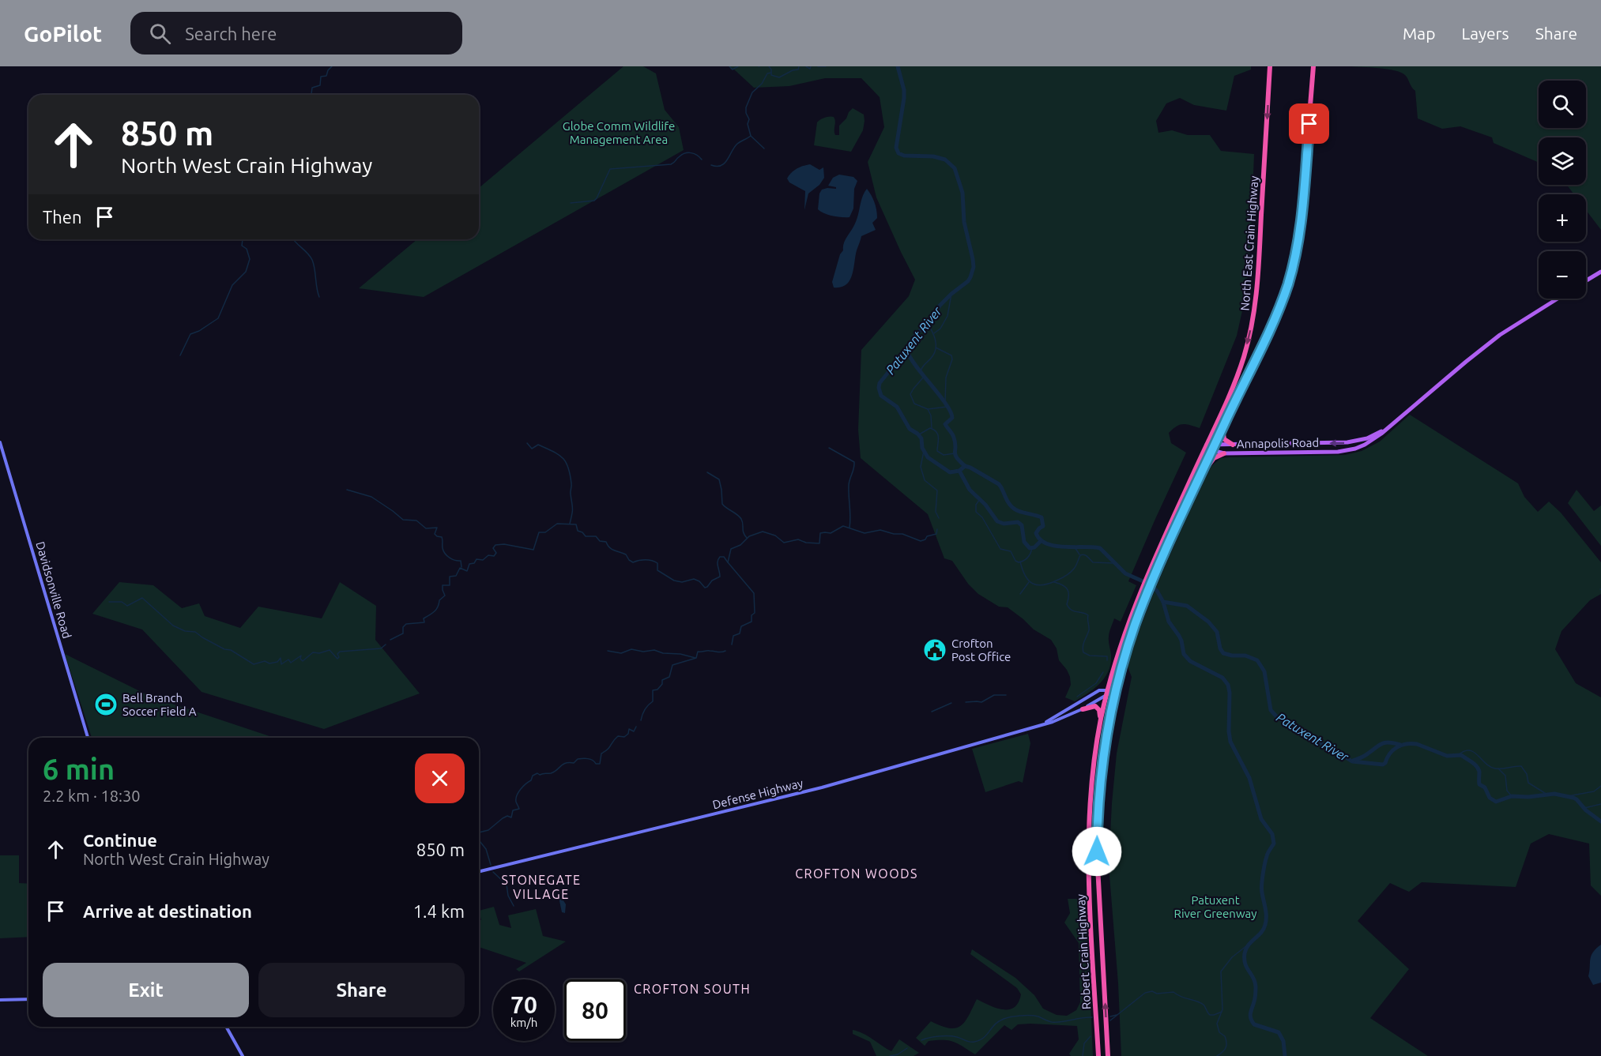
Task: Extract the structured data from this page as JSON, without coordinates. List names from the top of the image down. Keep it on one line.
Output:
{"streets":{"highway":["North East Crain Highway","Robert Crain Highway"],"main road":["Annapolis Road","Davidsonville Road","Defense Highway"]},"crossings":[["North East Crain Highway","Annapolis Road"],["North East Crain Highway","Robert Crain Highway"],["Defense Highway","Robert Crain Highway"]],"districts":["CROFTON WOODS","STONEGATE VILLAGE","CROFTON SOUTH"],"water":["Patuxent River"],"parks":["Globe Comm Wildlife Management Area","Patuxent River Greenway"],"places":{"public building":["Crofton Post Office"],"sports":["Bell Branch Soccer Field A"]},"page":{"header":"GoPilot","search":"Search here","nav":["Map","Layers","Share"],"map_buttons":["+","−"],"turn":["850 m","North West Crain Highway"],"then":"Then","heading":["6 min","2.2 km · 18:30"],"list":[{"name":"Continue","note":"North West Crain Highway","value":"850 m"},{"name":"Arrive at destination","value":"1.4 km"}],"buttons":["Exit","Share"],"speed":"70 km/h","limit":"80"}}
